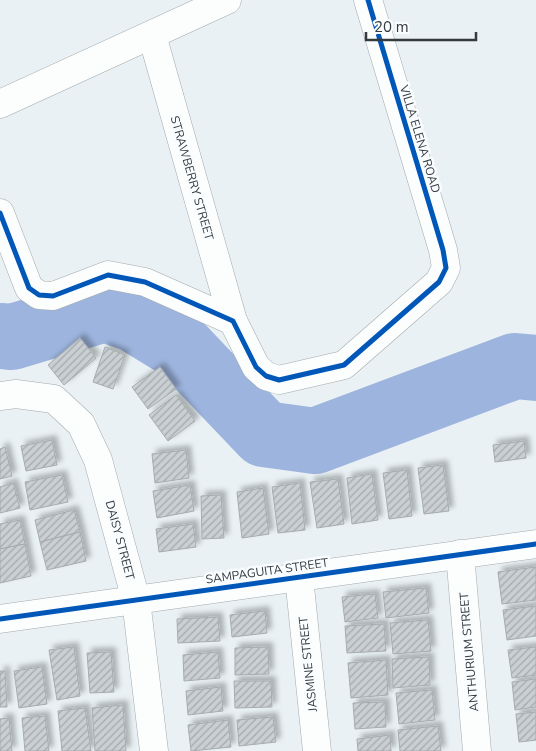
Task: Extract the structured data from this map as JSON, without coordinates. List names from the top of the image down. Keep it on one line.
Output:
{"streets":{"street":["VILLA ELENA ROAD","STRAWBERRY STREET","DAISY STREET","SAMPAGUITA STREET","ANTHURIUM STREET","JASMINE STREET"]},"crossings":[["VILLA ELENA ROAD","STRAWBERRY STREET"],["DAISY STREET","SAMPAGUITA STREET"],["SAMPAGUITA STREET","ANTHURIUM STREET"],["SAMPAGUITA STREET","JASMINE STREET"]],"scale_bar":"20 m"}
